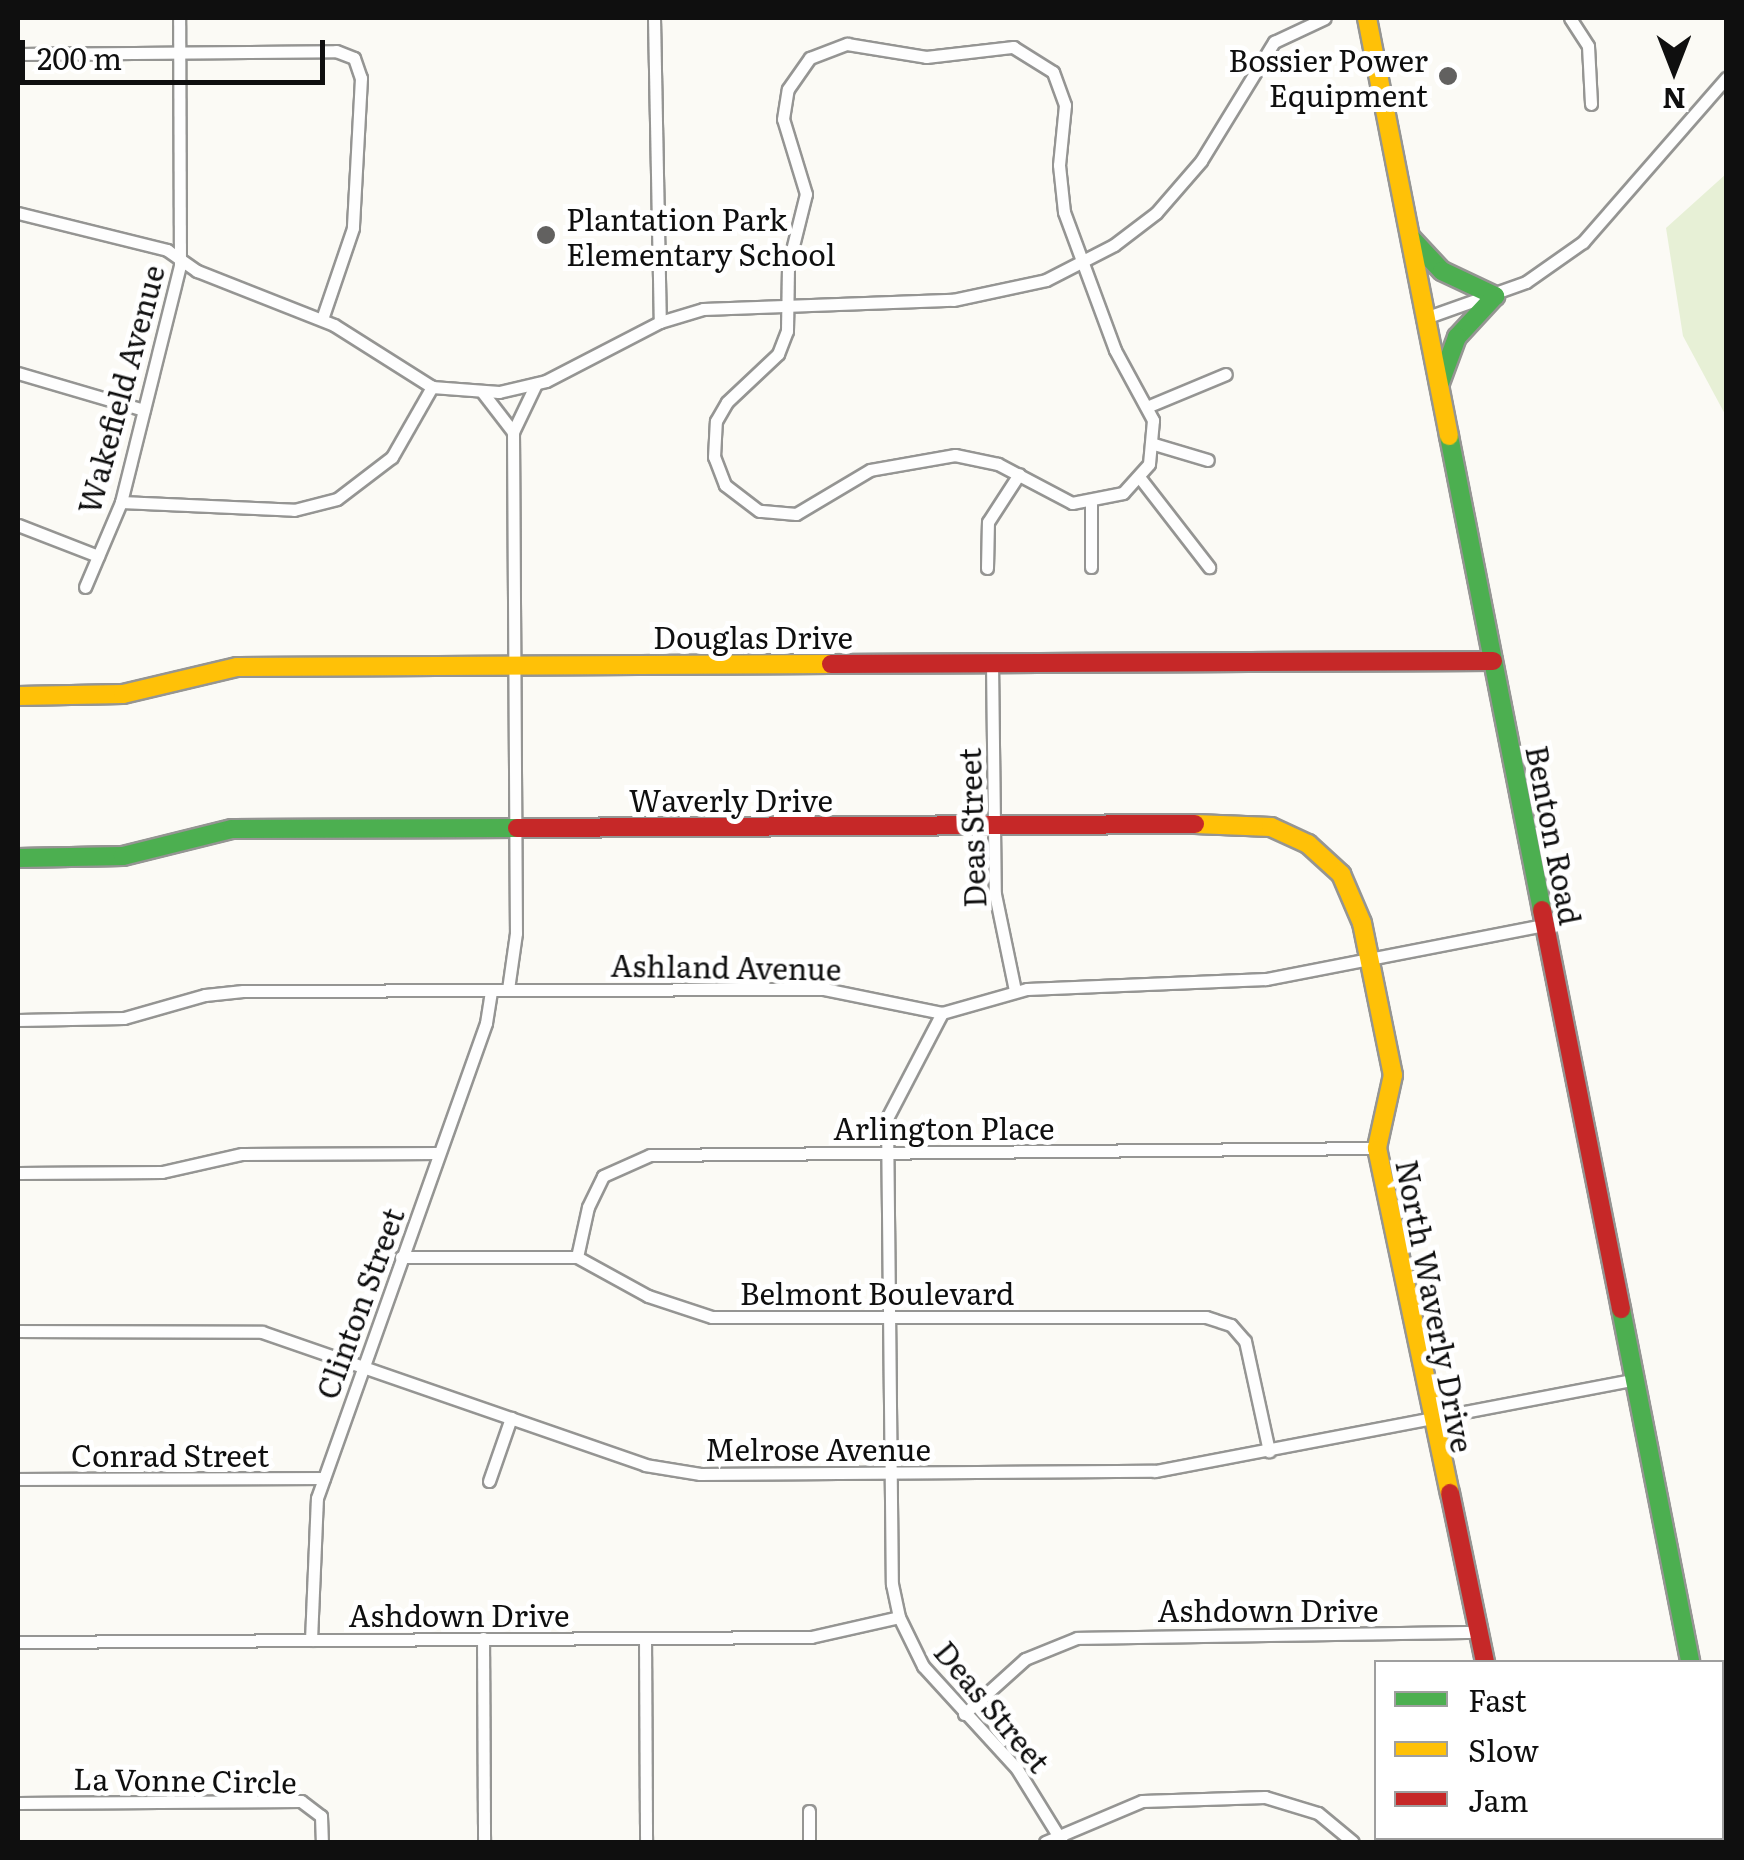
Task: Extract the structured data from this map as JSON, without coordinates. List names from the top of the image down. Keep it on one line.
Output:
{"streets":{"street":["Wakefield Avenue","Douglas Drive","Waverly Drive","Deas Street","Benton Road","Ashland Avenue","Arlington Place","Belmont Boulevard","Clinton Street","North Waverly Drive","Melrose Avenue","Conrad Street","Ashdown Drive","La Vonne Circle"]},"crossings":[["Douglas Drive","Deas Street"],["Douglas Drive","Benton Road"],["Waverly Drive","Deas Street"],["Waverly Drive","Ashland Avenue"],["Waverly Drive","North Waverly Drive"],["Deas Street","Ashland Avenue"],["Deas Street","Arlington Place"],["Deas Street","Belmont Boulevard"],["Deas Street","Melrose Avenue"],["Deas Street","Ashdown Drive"],["Benton Road","Ashland Avenue"],["Benton Road","Melrose Avenue"],["Ashland Avenue","Clinton Street"],["Ashland Avenue","North Waverly Drive"],["Arlington Place","Belmont Boulevard"],["Arlington Place","North Waverly Drive"],["Belmont Boulevard","Clinton Street"],["Belmont Boulevard","Melrose Avenue"],["Clinton Street","Melrose Avenue"],["Clinton Street","Conrad Street"],["Clinton Street","Ashdown Drive"],["North Waverly Drive","Melrose Avenue"],["North Waverly Drive","Ashdown Drive"]],"places":["Bossier Power Equipment","Plantation Park Elementary School"],"legend":["Fast","Slow","Jam"],"scale_bar":"200 m","north":"bottom"}
